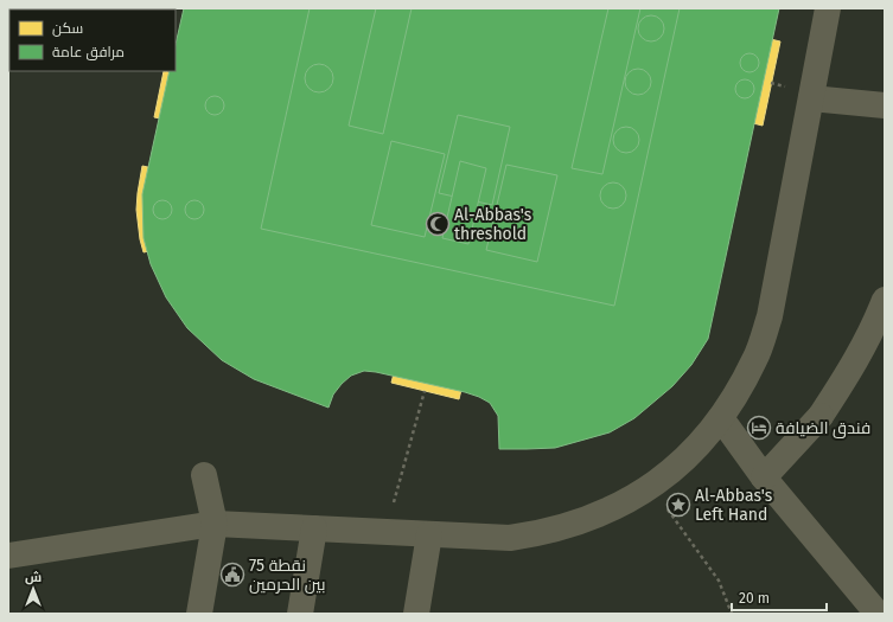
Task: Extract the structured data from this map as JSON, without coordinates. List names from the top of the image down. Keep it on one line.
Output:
{"places":{"mosque":["Al-Abbas's threshold"],"hotel":["فندق الضيافة"],"place":["Al-Abbas's Left Hand"],"public building":["نقطة 75 بين الحرمين"]},"legend":["سكن","مرافق عامة"],"scale_bar":"20 m","north":"top"}
